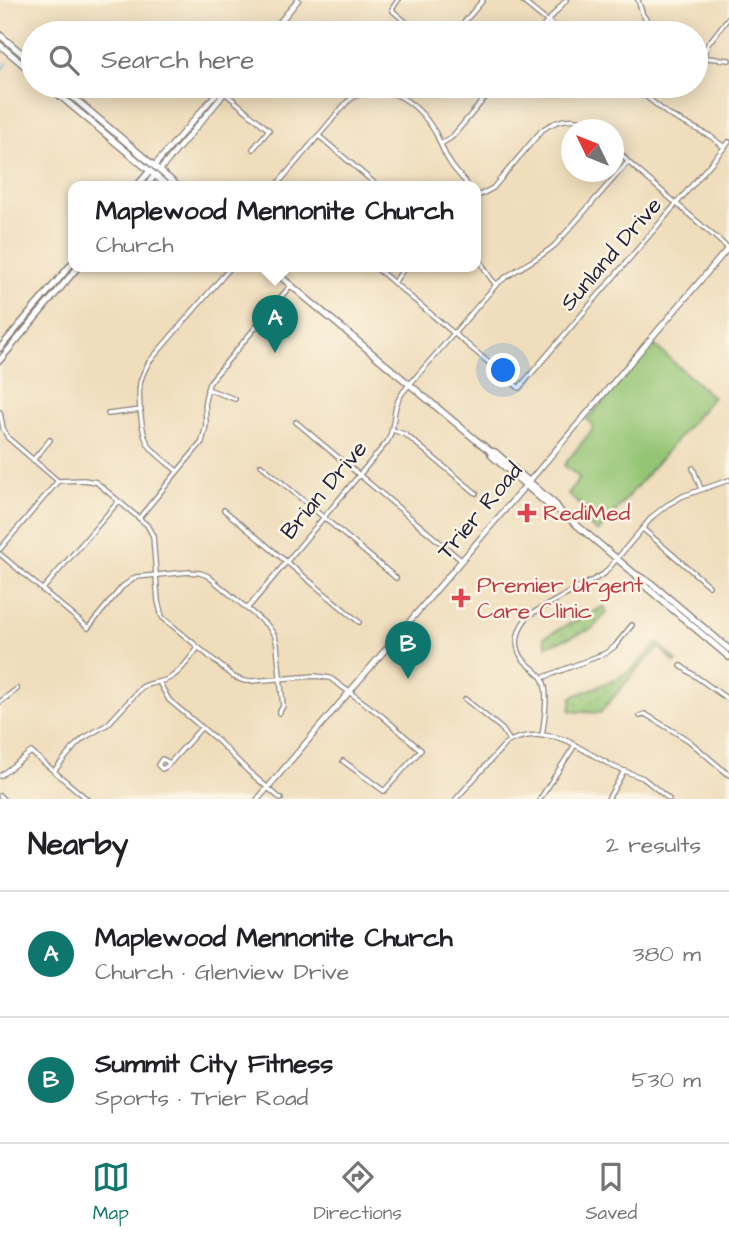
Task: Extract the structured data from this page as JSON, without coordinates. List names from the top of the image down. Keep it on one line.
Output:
{"streets":{"street":["Sunland Drive","Brian Drive","Trier Road"]},"crossings":[["Sunland Drive","Brian Drive"]],"places":{"health":["RediMed","Premier Urgent Care Clinic"]},"north":"top left","page":{"search":"Search here","popup":["Maplewood Mennonite Church","Church"],"pins":["A","B"],"heading":["Nearby","2 results"],"list":[{"mark":"A","name":"Maplewood Mennonite Church","note":"Church · Glenview Drive","value":"380 m"},{"mark":"B","name":"Summit City Fitness","note":"Sports · Trier Road","value":"530 m"}],"nav":["Map","Directions","Saved"]}}
